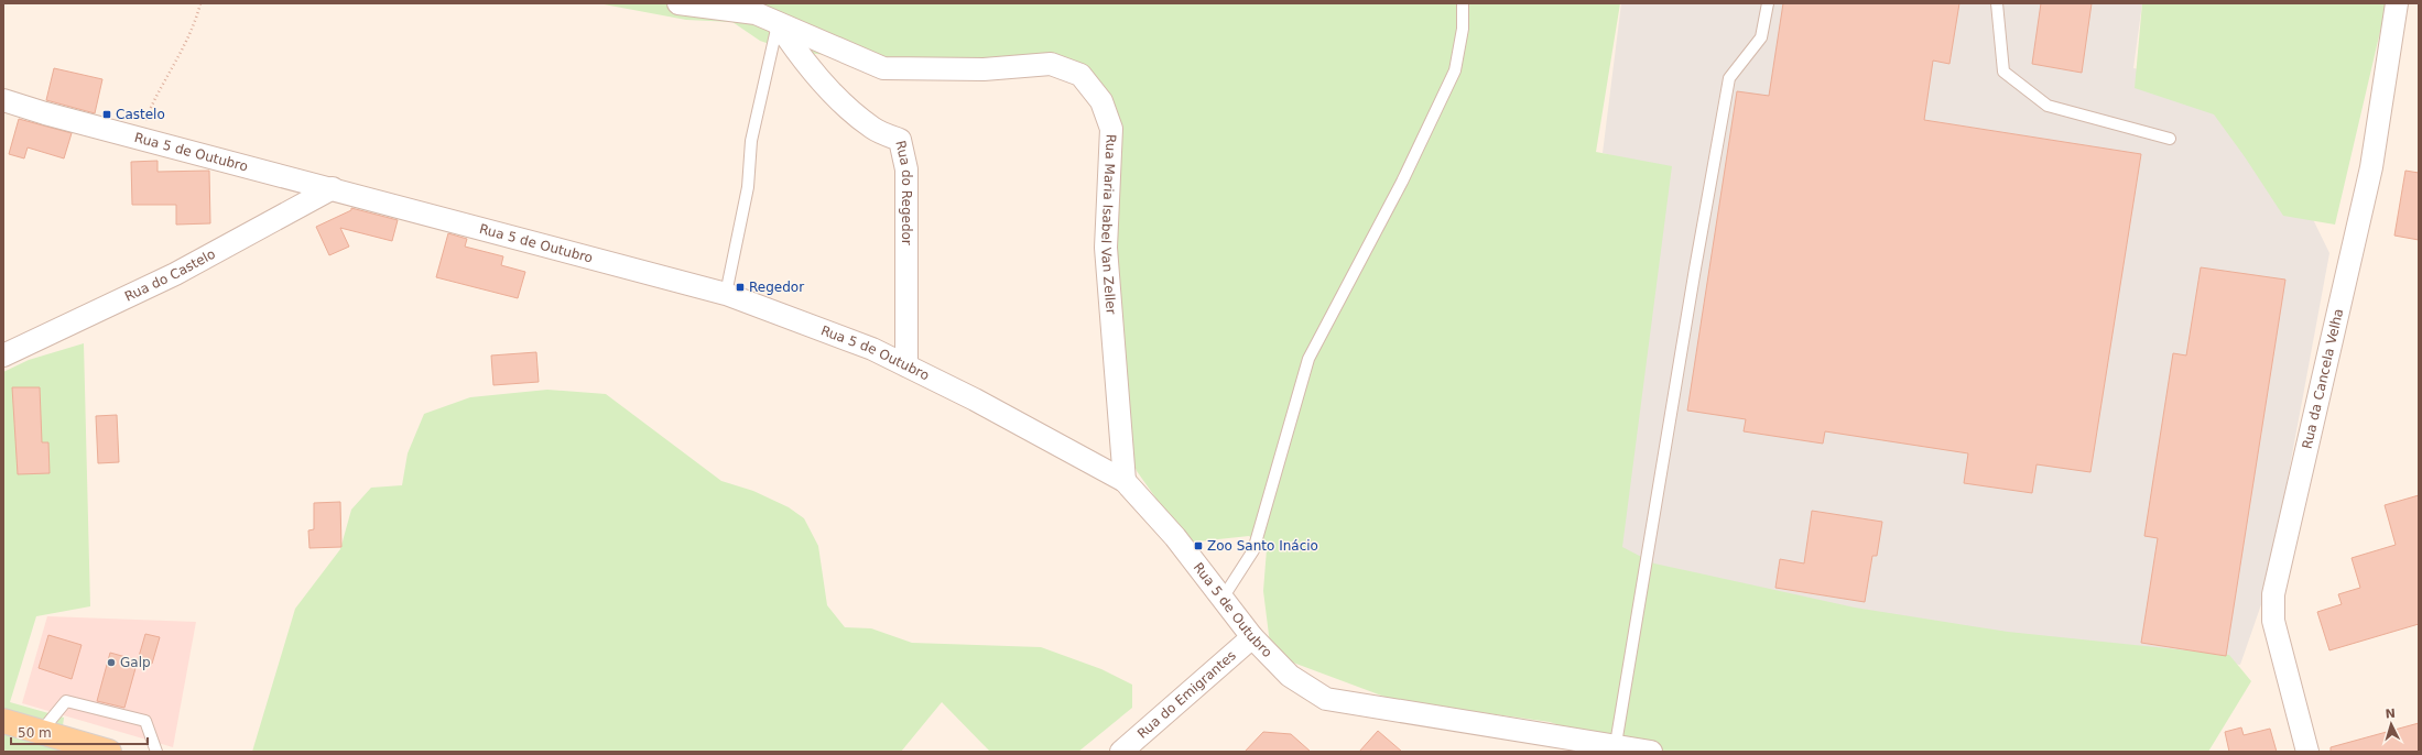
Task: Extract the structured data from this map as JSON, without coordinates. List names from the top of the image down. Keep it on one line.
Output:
{"streets":{"street":["Rua 5 de Outubro","Rua do Regedor","Rua Maria Isabel Van Zeller","Rua do Castelo","Rua da Cancela Velha","Rua do Emigrantes"]},"crossings":[["Rua 5 de Outubro","Rua do Regedor"],["Rua 5 de Outubro","Rua Maria Isabel Van Zeller"],["Rua 5 de Outubro","Rua do Castelo"],["Rua 5 de Outubro","Rua do Emigrantes"],["Rua do Regedor","Rua Maria Isabel Van Zeller"]],"places":{"transit":["Castelo","Regedor","Zoo Santo Inácio"],"other":["Galp"]},"scale_bar":"50 m","north":"top"}
